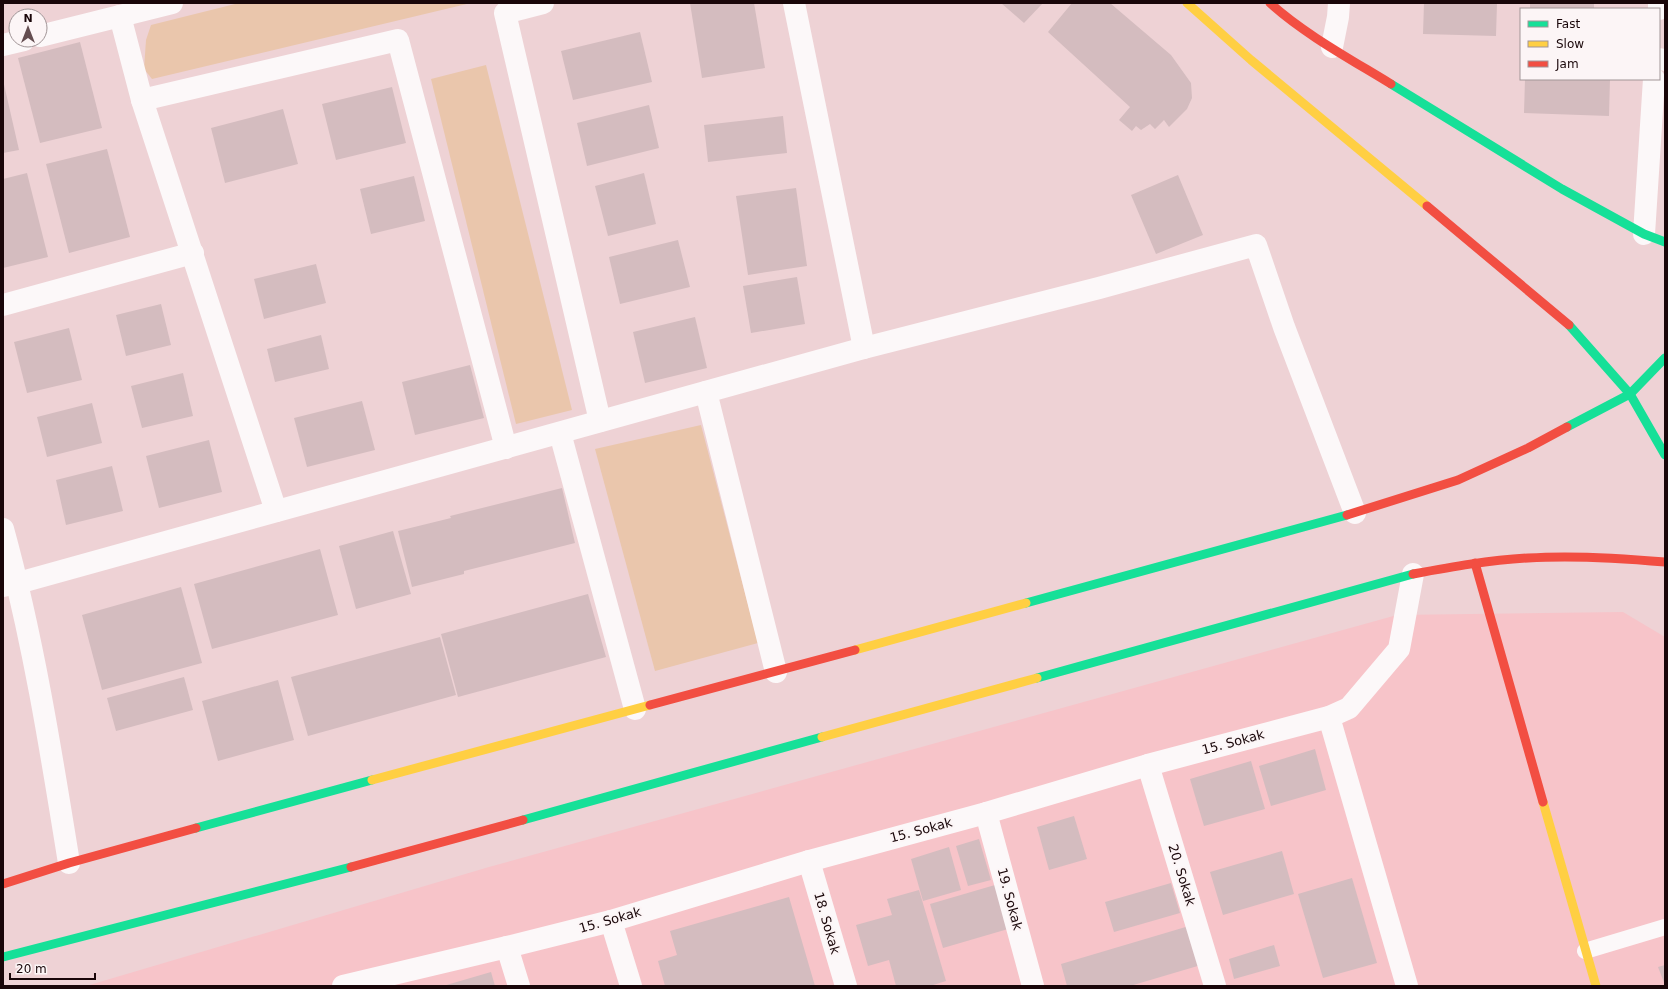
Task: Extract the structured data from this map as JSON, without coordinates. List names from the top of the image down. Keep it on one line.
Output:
{"streets":{"street":["15. Sokak","20. Sokak","19. Sokak","18. Sokak"]},"crossings":[["15. Sokak","20. Sokak"],["15. Sokak","19. Sokak"],["15. Sokak","18. Sokak"]],"legend":["Fast","Slow","Jam"],"scale_bar":"20 m","north":"top"}
